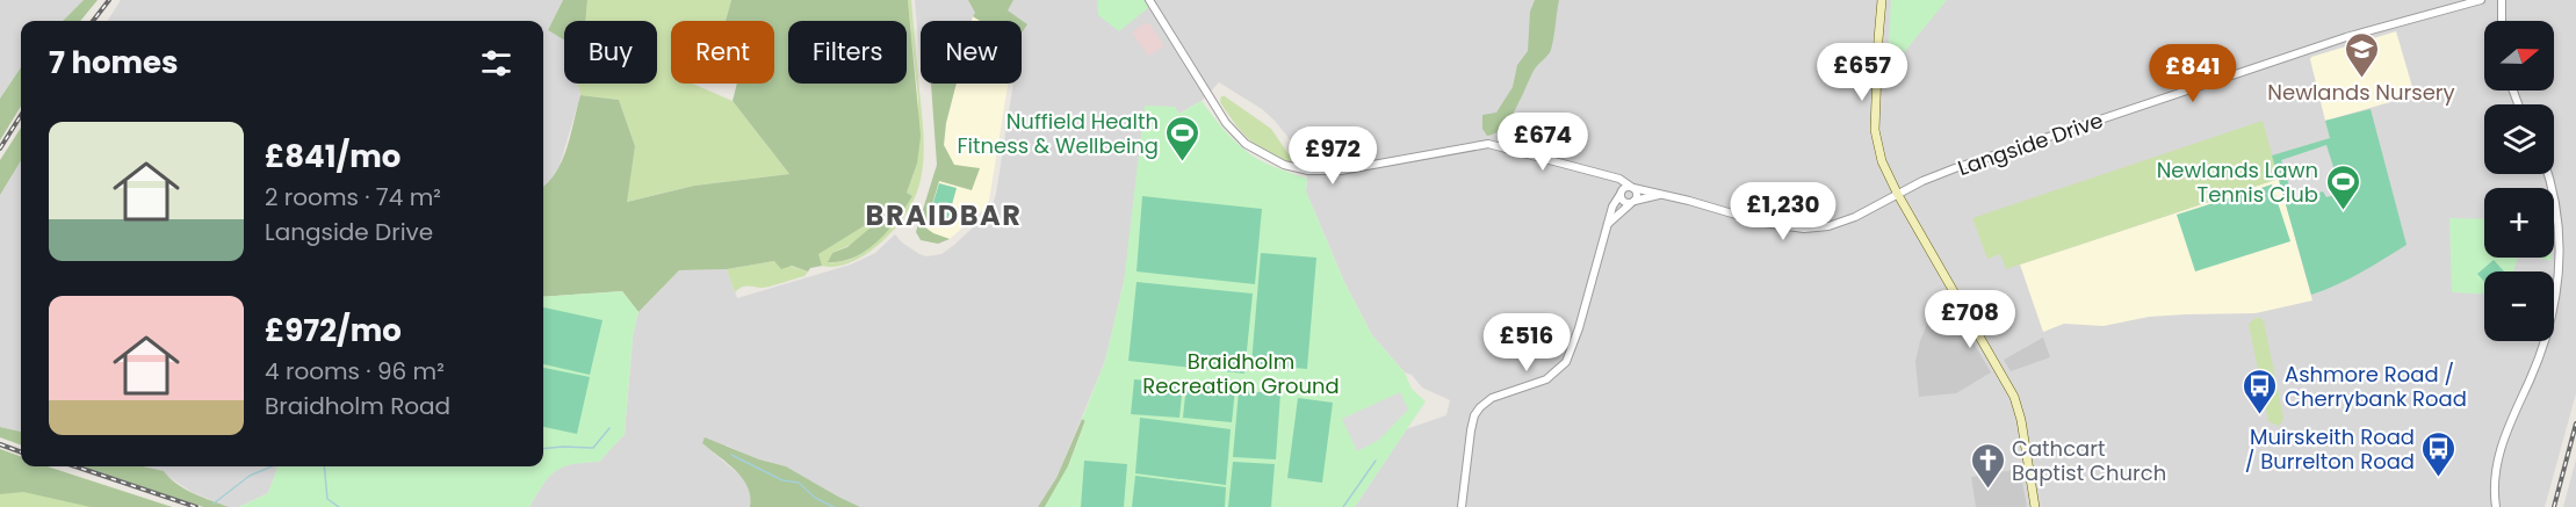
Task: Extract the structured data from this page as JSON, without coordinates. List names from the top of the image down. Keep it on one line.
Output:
{"streets":{"street":["Langside Drive"]},"districts":["BRAIDBAR"],"parks":["Braidholm Recreation Ground"],"places":{"school or university":["Newlands Nursery"],"sports":["Nuffield Health Fitness & Wellbeing","Newlands Lawn Tennis Club"],"bus stop":["Ashmore Road / Cherrybank Road","Muirskeith Road / Burrelton Road"],"church":["Cathcart Baptist Church"]},"north":"right","page":{"map_buttons":["+","−"],"chip":["Buy","Rent","Filters","New"],"heading":"7 homes","price":["£657","£841","£674","£972","£1,230","£708","£516"],"list":[{"name":"£841/mo","note":"2 rooms · 74 m² · Langside Drive"},{"name":"£972/mo","note":"4 rooms · 96 m² · Braidholm Road"}]}}
